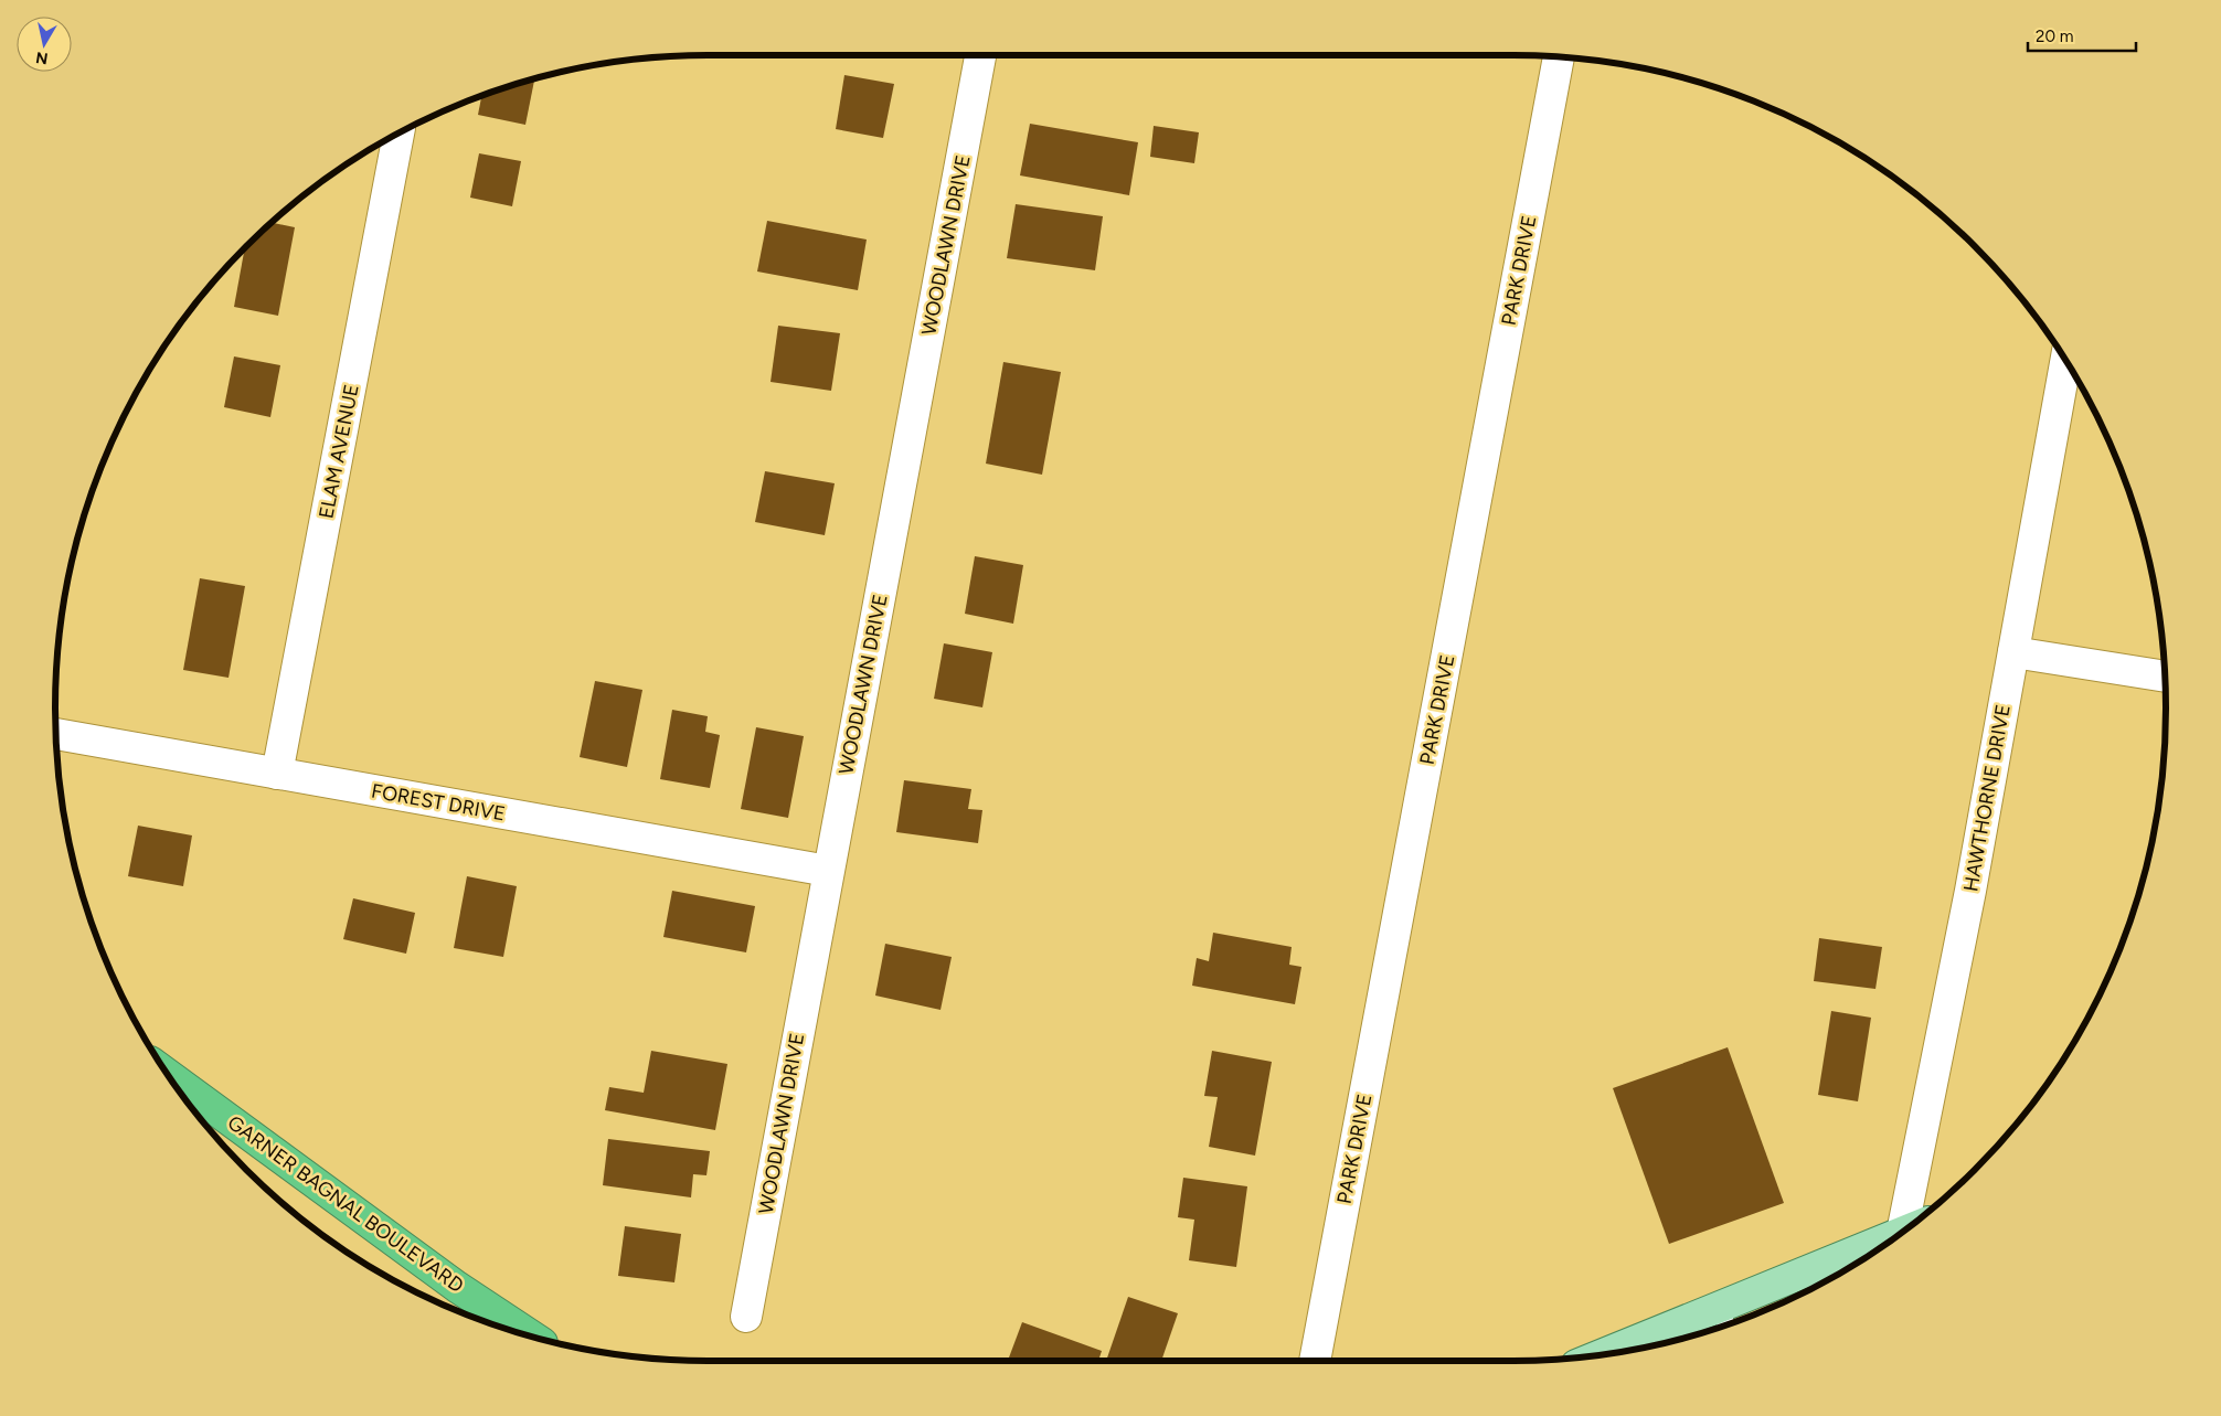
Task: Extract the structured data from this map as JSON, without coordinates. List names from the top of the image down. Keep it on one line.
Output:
{"streets":{"highway":["GARNER BAGNAL BOULEVARD"],"street":["WOODLAWN DRIVE","PARK DRIVE","ELAM AVENUE","HAWTHORNE DRIVE","FOREST DRIVE"]},"crossings":[["WOODLAWN DRIVE","FOREST DRIVE"],["ELAM AVENUE","FOREST DRIVE"]],"scale_bar":"20 m","north":"bottom"}
